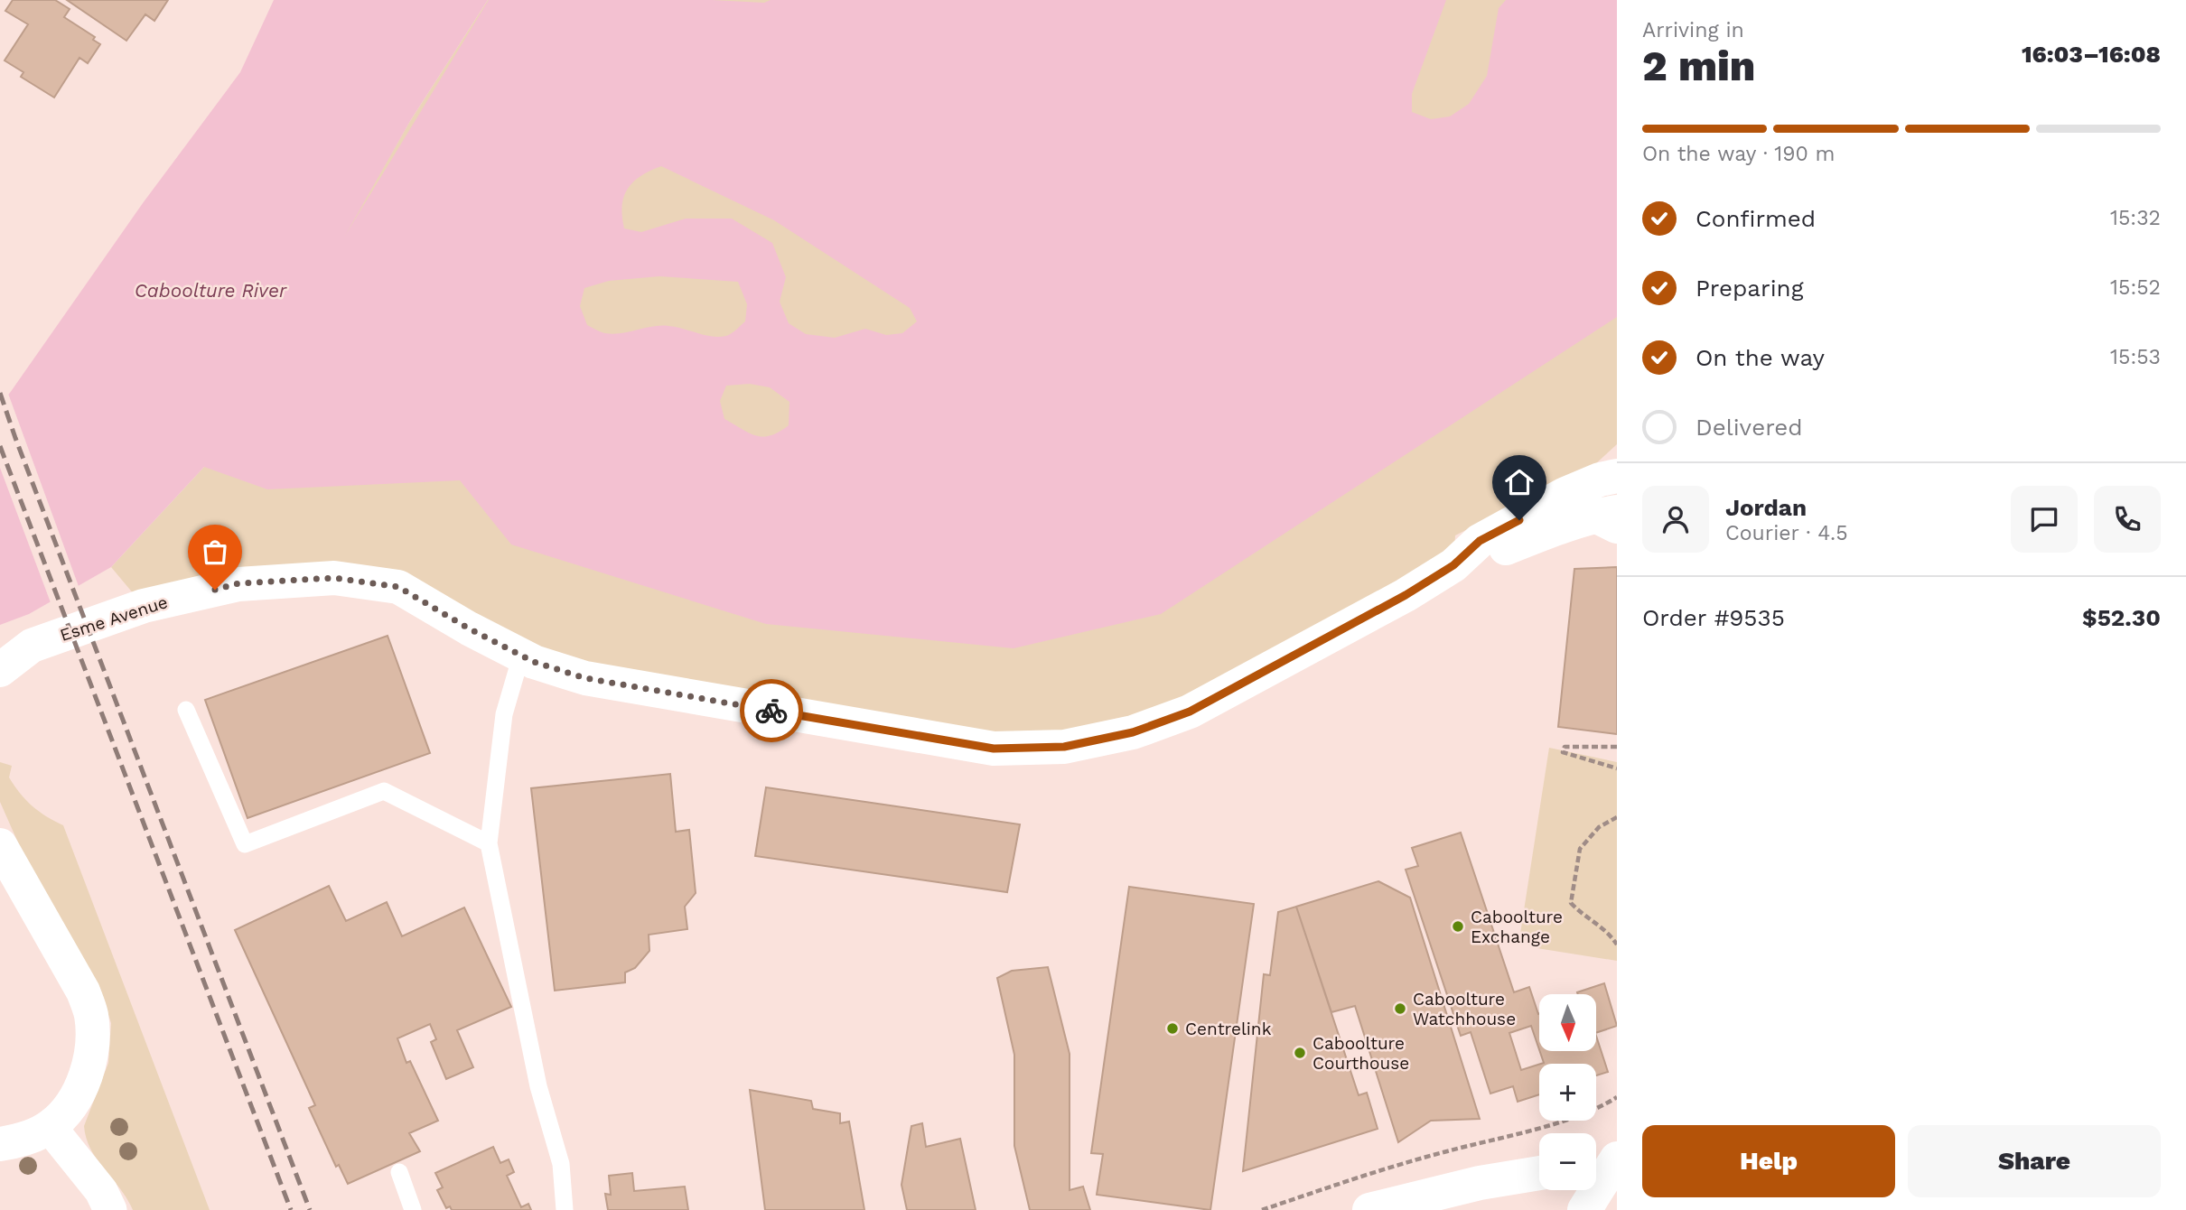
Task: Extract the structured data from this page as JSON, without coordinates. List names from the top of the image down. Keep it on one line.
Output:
{"streets":{"street":["Esme Avenue"]},"water":["Caboolture River"],"places":["Caboolture Exchange","Caboolture Watchhouse","Centrelink","Caboolture Courthouse"],"north":"bottom","page":{"heading":["2 min","Arriving in","16:03–16:08"],"panel":["Jordan","Courier · 4.5","Order #9535","$52.30"],"bar":"On the way · 190 m","list":[["Confirmed","15:32"],["Preparing","15:52"],["On the way","15:53"],"Delivered"],"map_buttons":["+","−"],"buttons":["Help","Share"]}}
